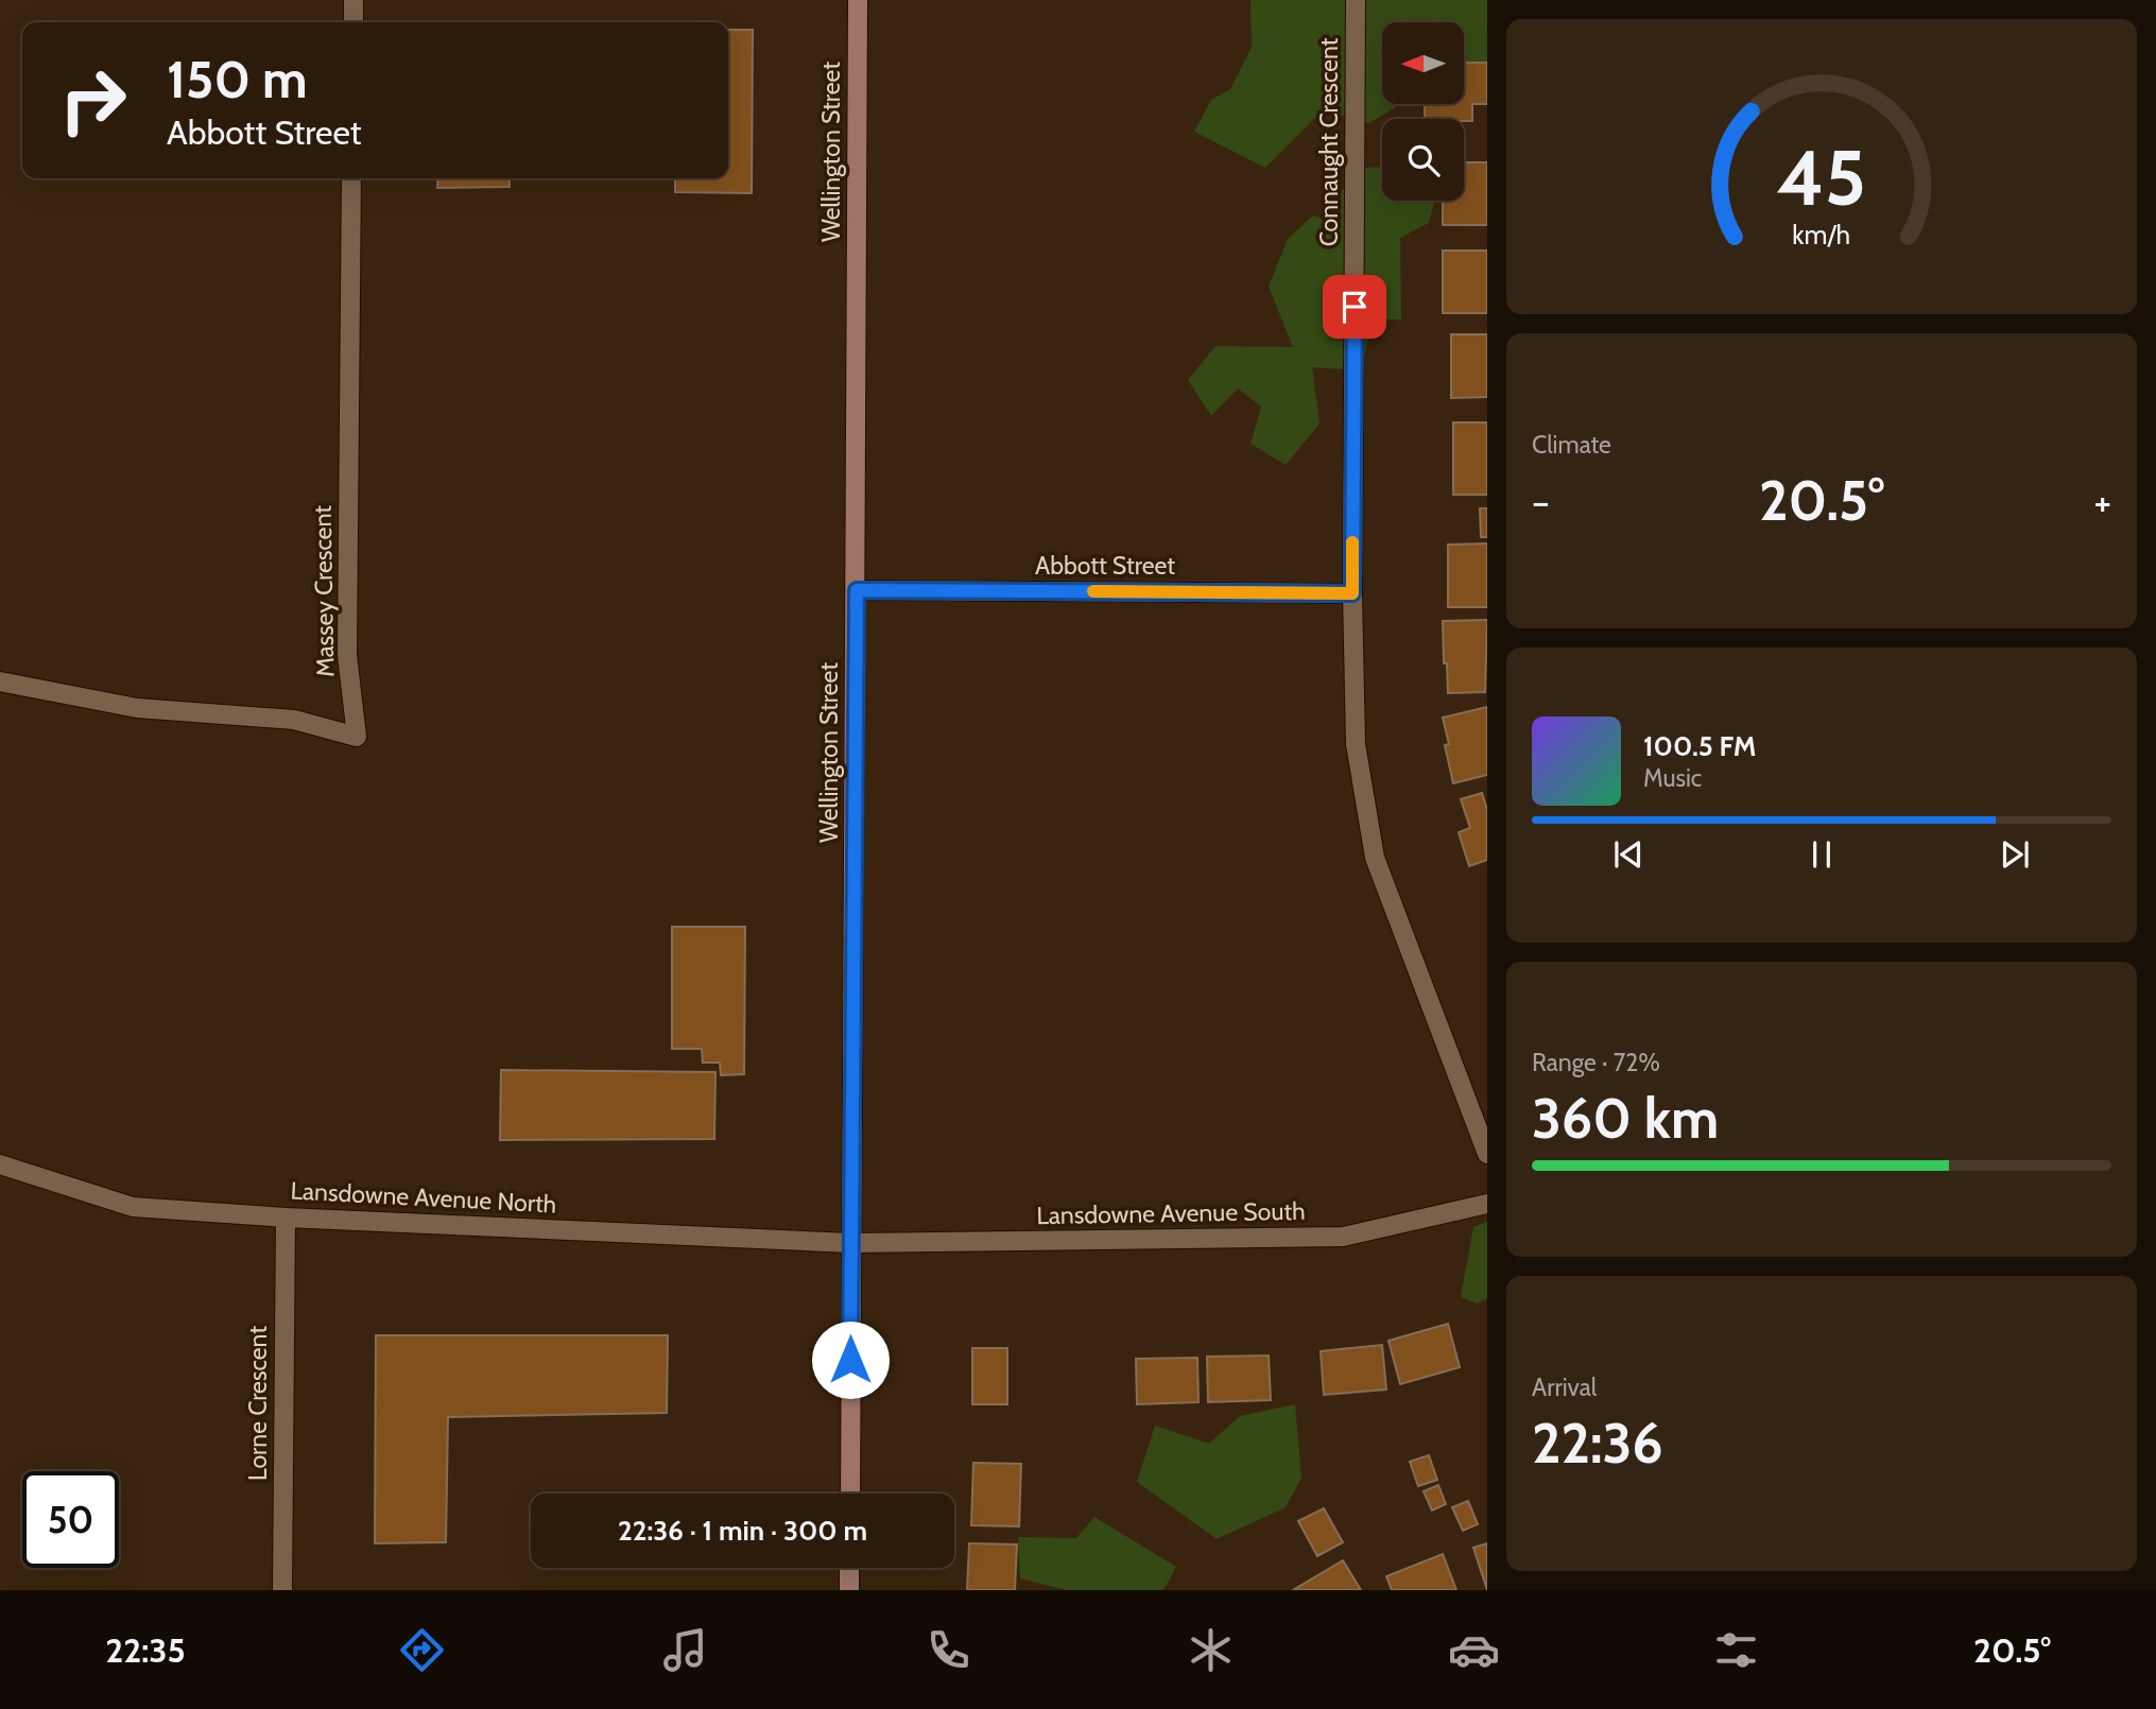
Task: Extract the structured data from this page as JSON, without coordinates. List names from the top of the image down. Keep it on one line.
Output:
{"streets":{"main road":["Wellington Street"],"street":["Connaught Crescent","Abbott Street","Massey Crescent","Lansdowne Avenue North","Lansdowne Avenue South","Lorne Crescent"]},"crossings":[["Connaught Crescent","Abbott Street"],["Wellington Street","Abbott Street"],["Wellington Street","Lansdowne Avenue North"],["Wellington Street","Lansdowne Avenue South"],["Lansdowne Avenue North","Lansdowne Avenue South"],["Lansdowne Avenue North","Lorne Crescent"]],"north":"left","page":{"turn":["150 m","Abbott Street"],"tile":["Climate",["Range · 72%","360 km"],["Arrival","22:36"]],"heat":["−","20.5°","+"],"song":["100.5 FM","Music"],"limit":"50","trip":"22:36 · 1 min · 300 m","tabs":["22:35","20.5°"],"gauge":["45","km/h"]}}
